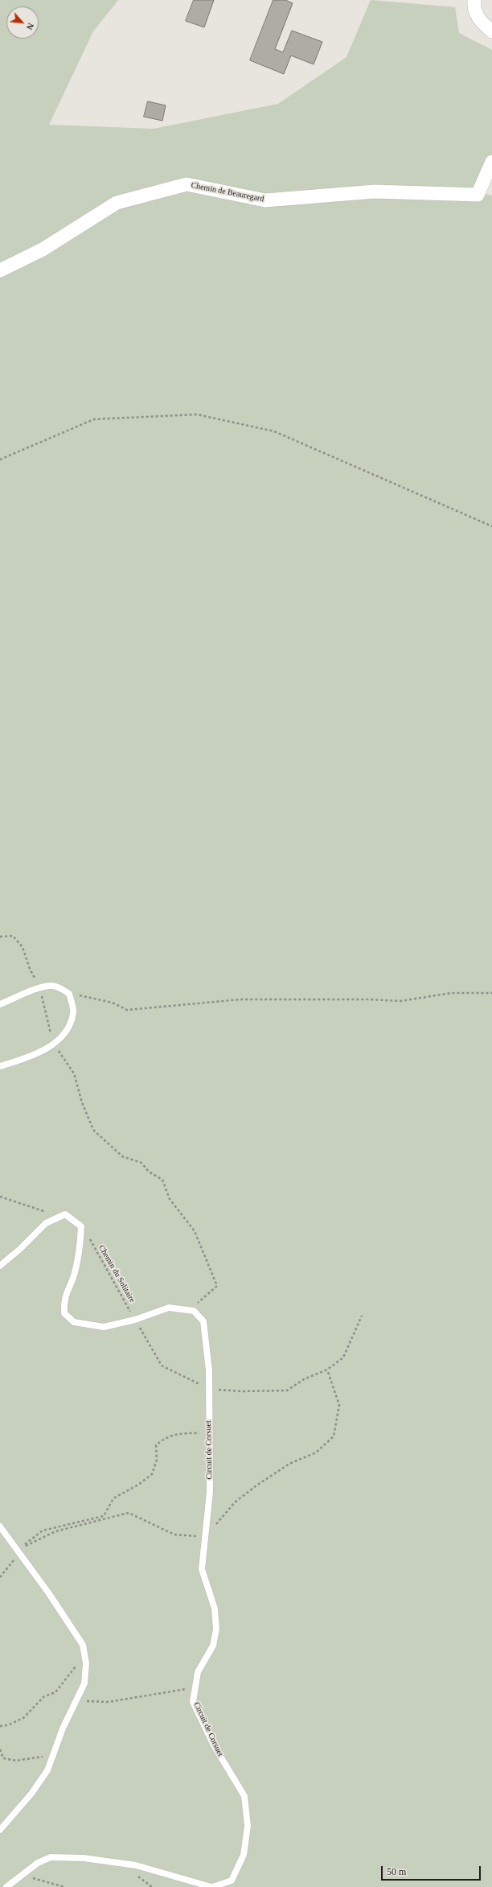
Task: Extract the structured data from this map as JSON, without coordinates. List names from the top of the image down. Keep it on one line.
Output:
{"streets":{"street":["Chemin de Beauregard"],"lane":["Circuit de Corsuet"],"path":["Chemin du Solitaire"]},"crossings":[["Chemin du Solitaire","Circuit de Corsuet"]],"scale_bar":"50 m","north":"bottom right"}
